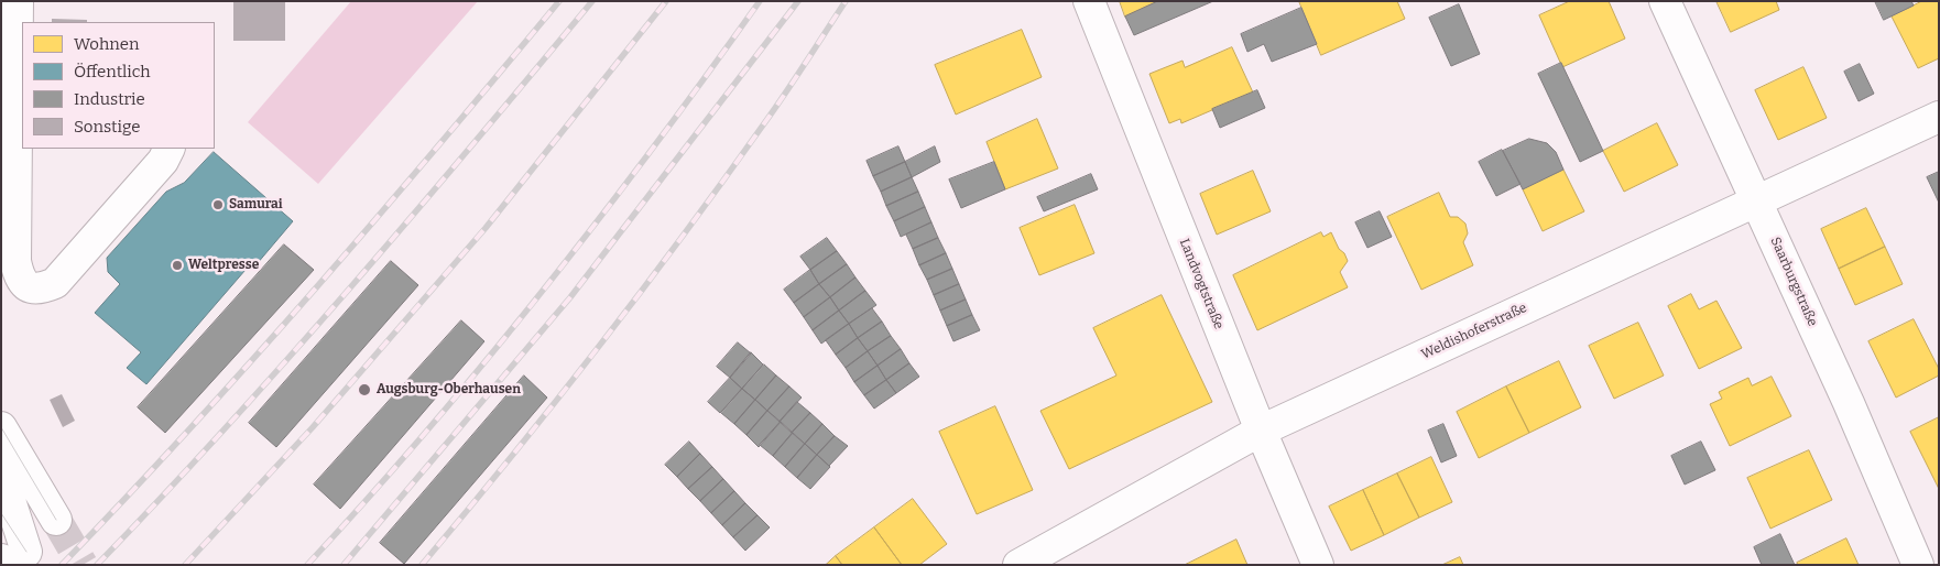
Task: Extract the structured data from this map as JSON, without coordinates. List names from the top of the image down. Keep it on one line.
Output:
{"streets":{"street":["Saarburgstraße","Landvogtstraße","Weldishoferstraße"]},"crossings":[["Saarburgstraße","Weldishoferstraße"],["Landvogtstraße","Weldishoferstraße"]],"places":["Samurai","Weltpresse","Augsburg-Oberhausen"],"legend":["Wohnen","Öffentlich","Industrie","Sonstige"]}
